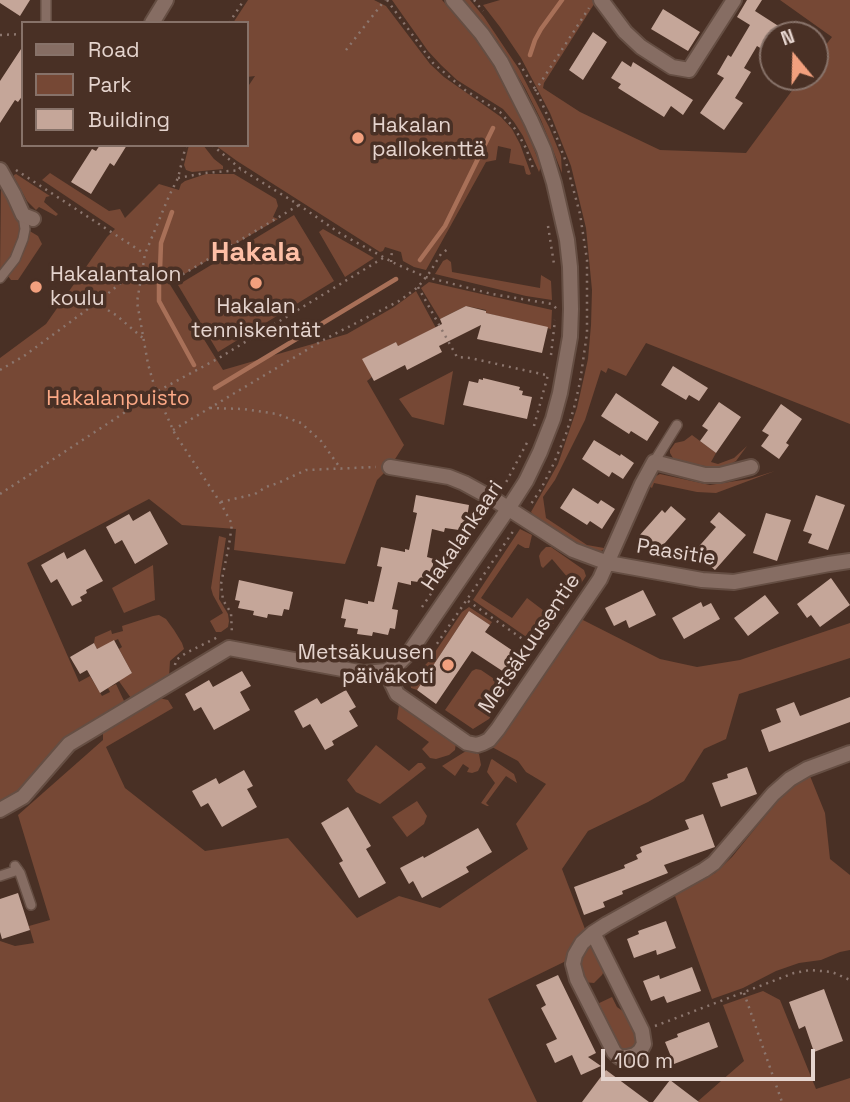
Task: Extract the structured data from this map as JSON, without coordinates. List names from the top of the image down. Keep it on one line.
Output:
{"streets":{"street":["Hakalankaari","Paasitie","Metsäkuusentie"]},"crossings":[["Hakalankaari","Paasitie"],["Hakalankaari","Metsäkuusentie"],["Paasitie","Metsäkuusentie"]],"districts":["Hakala"],"parks":["Hakalanpuisto"],"places":["Hakalan pallokenttä","Hakalan tenniskentät","Hakalantalon koulu","Metsäkuusen päiväkoti"],"legend":["Road","Park","Building"],"scale_bar":"100 m","north":"top"}
